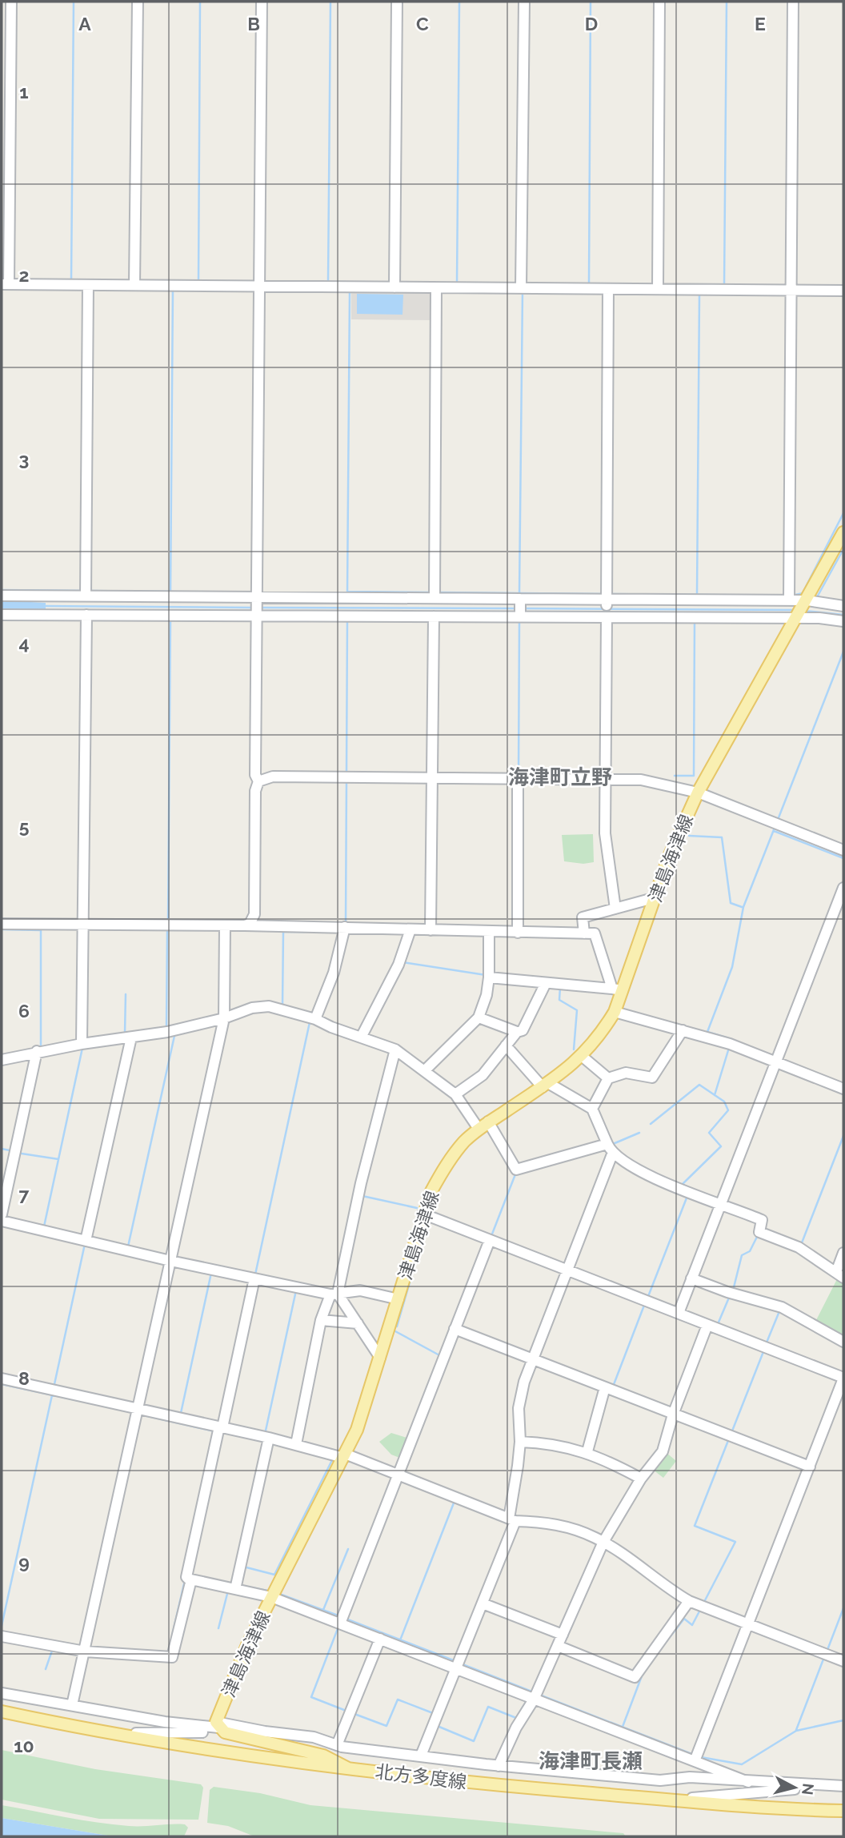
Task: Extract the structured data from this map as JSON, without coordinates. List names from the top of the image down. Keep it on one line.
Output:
{"streets":{"main road":["津島海津線","北方多度線"]},"districts":["海津町立野","海津町長瀬"],"north":"right","grid":{"columns":["A","B","C","D","E"],"rows":["1","2","3","4","5","6","7","8","9","10"]}}
